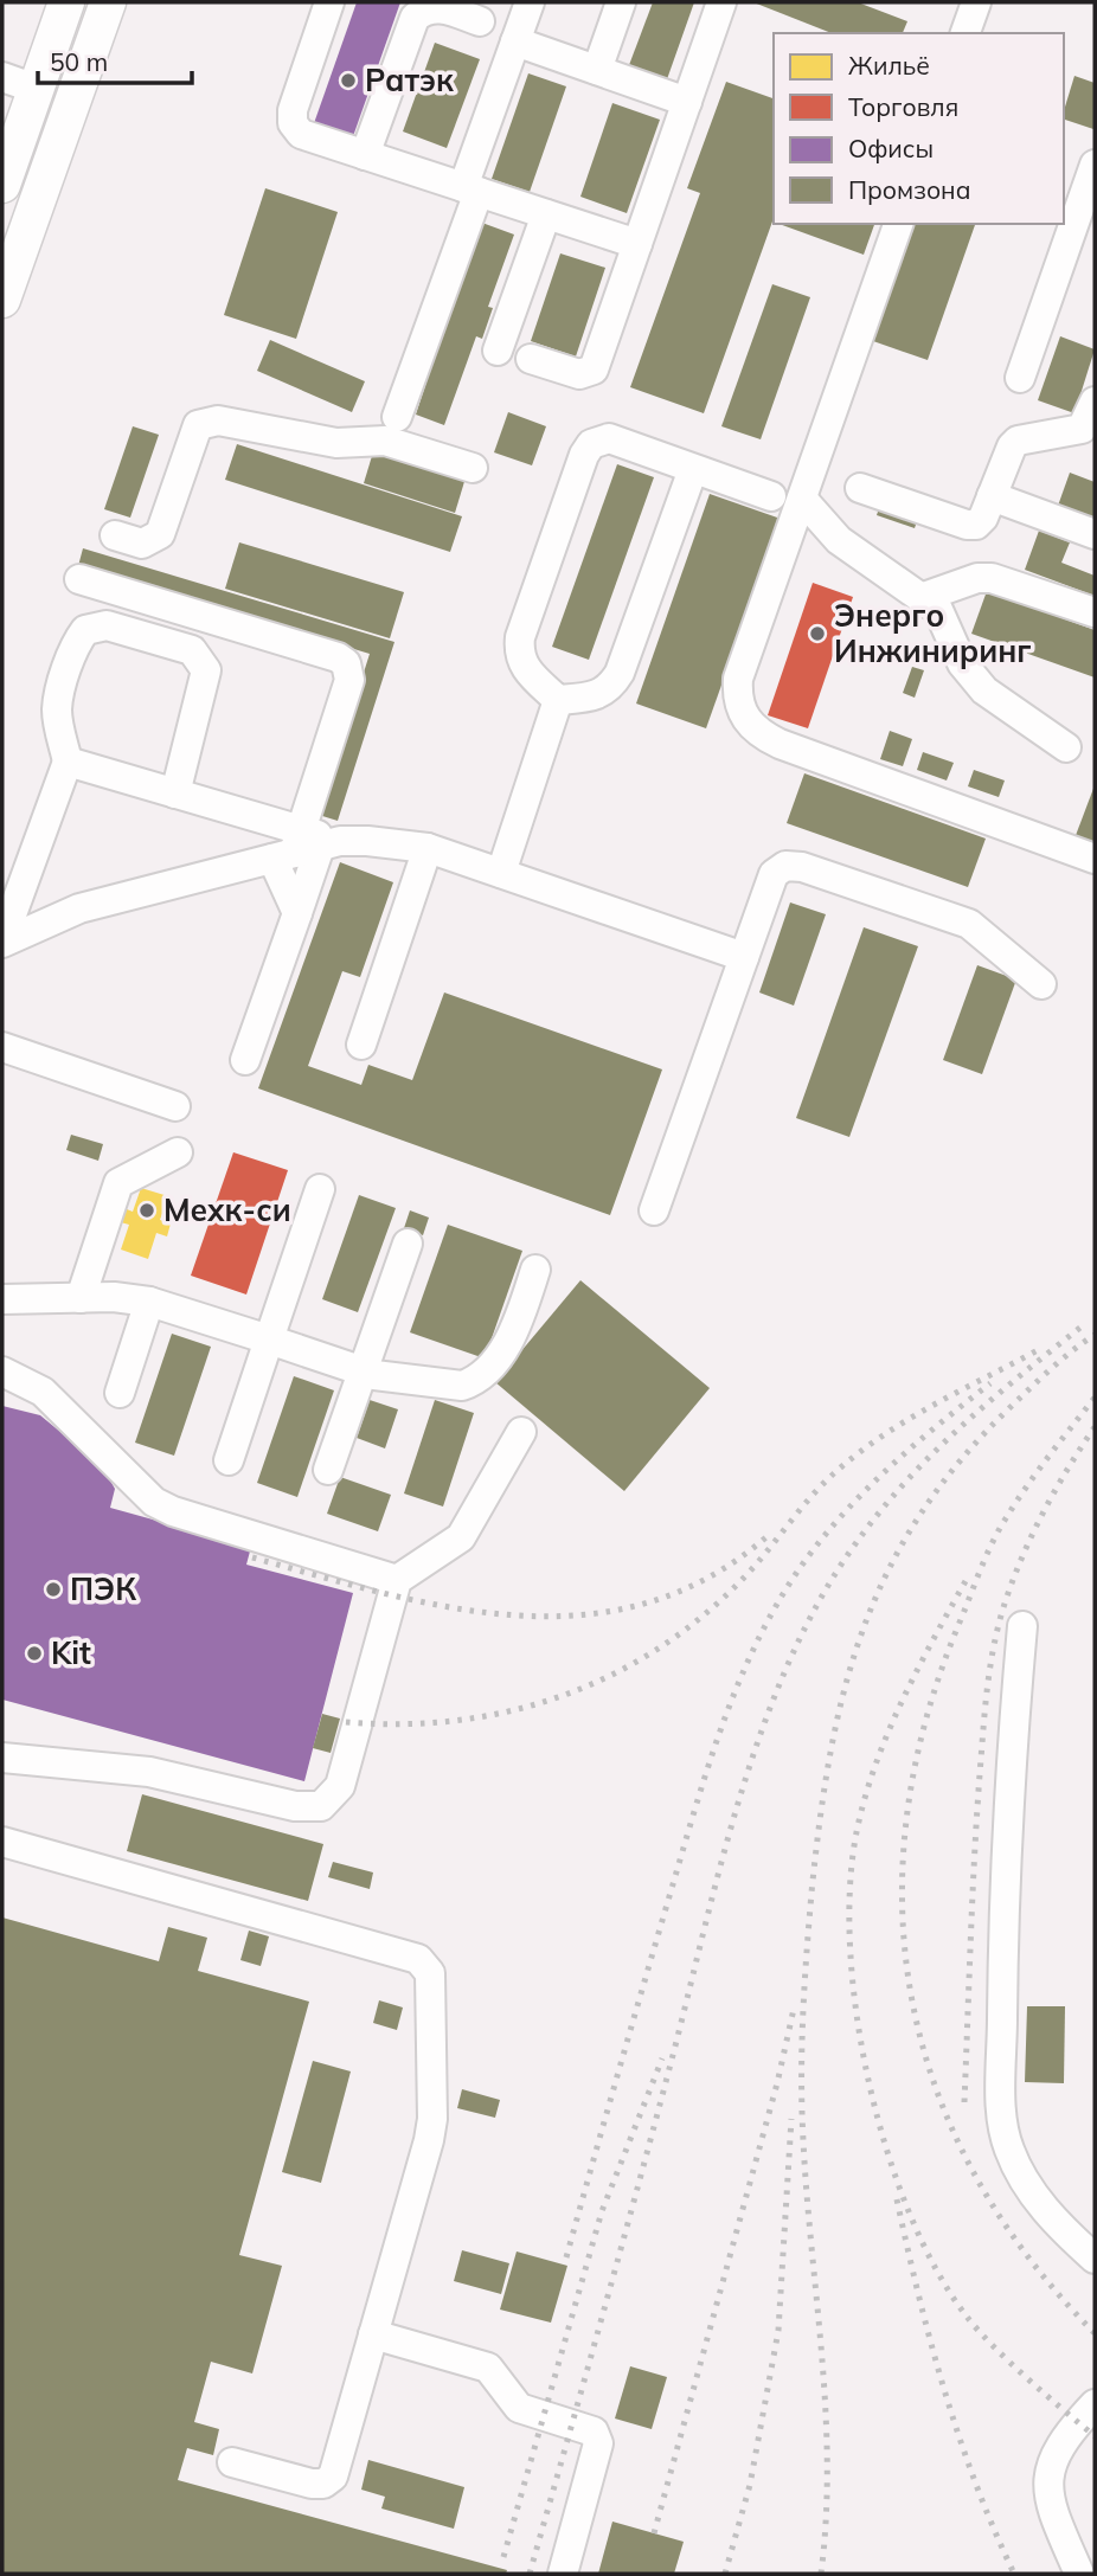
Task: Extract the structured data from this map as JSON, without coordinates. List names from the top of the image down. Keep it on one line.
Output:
{"places":["Ратэк","Энерго Инжиниринг","Мехк-си","ПЭК","Kit"],"legend":["Жильё","Торговля","Офисы","Промзона"],"scale_bar":"50 m"}
